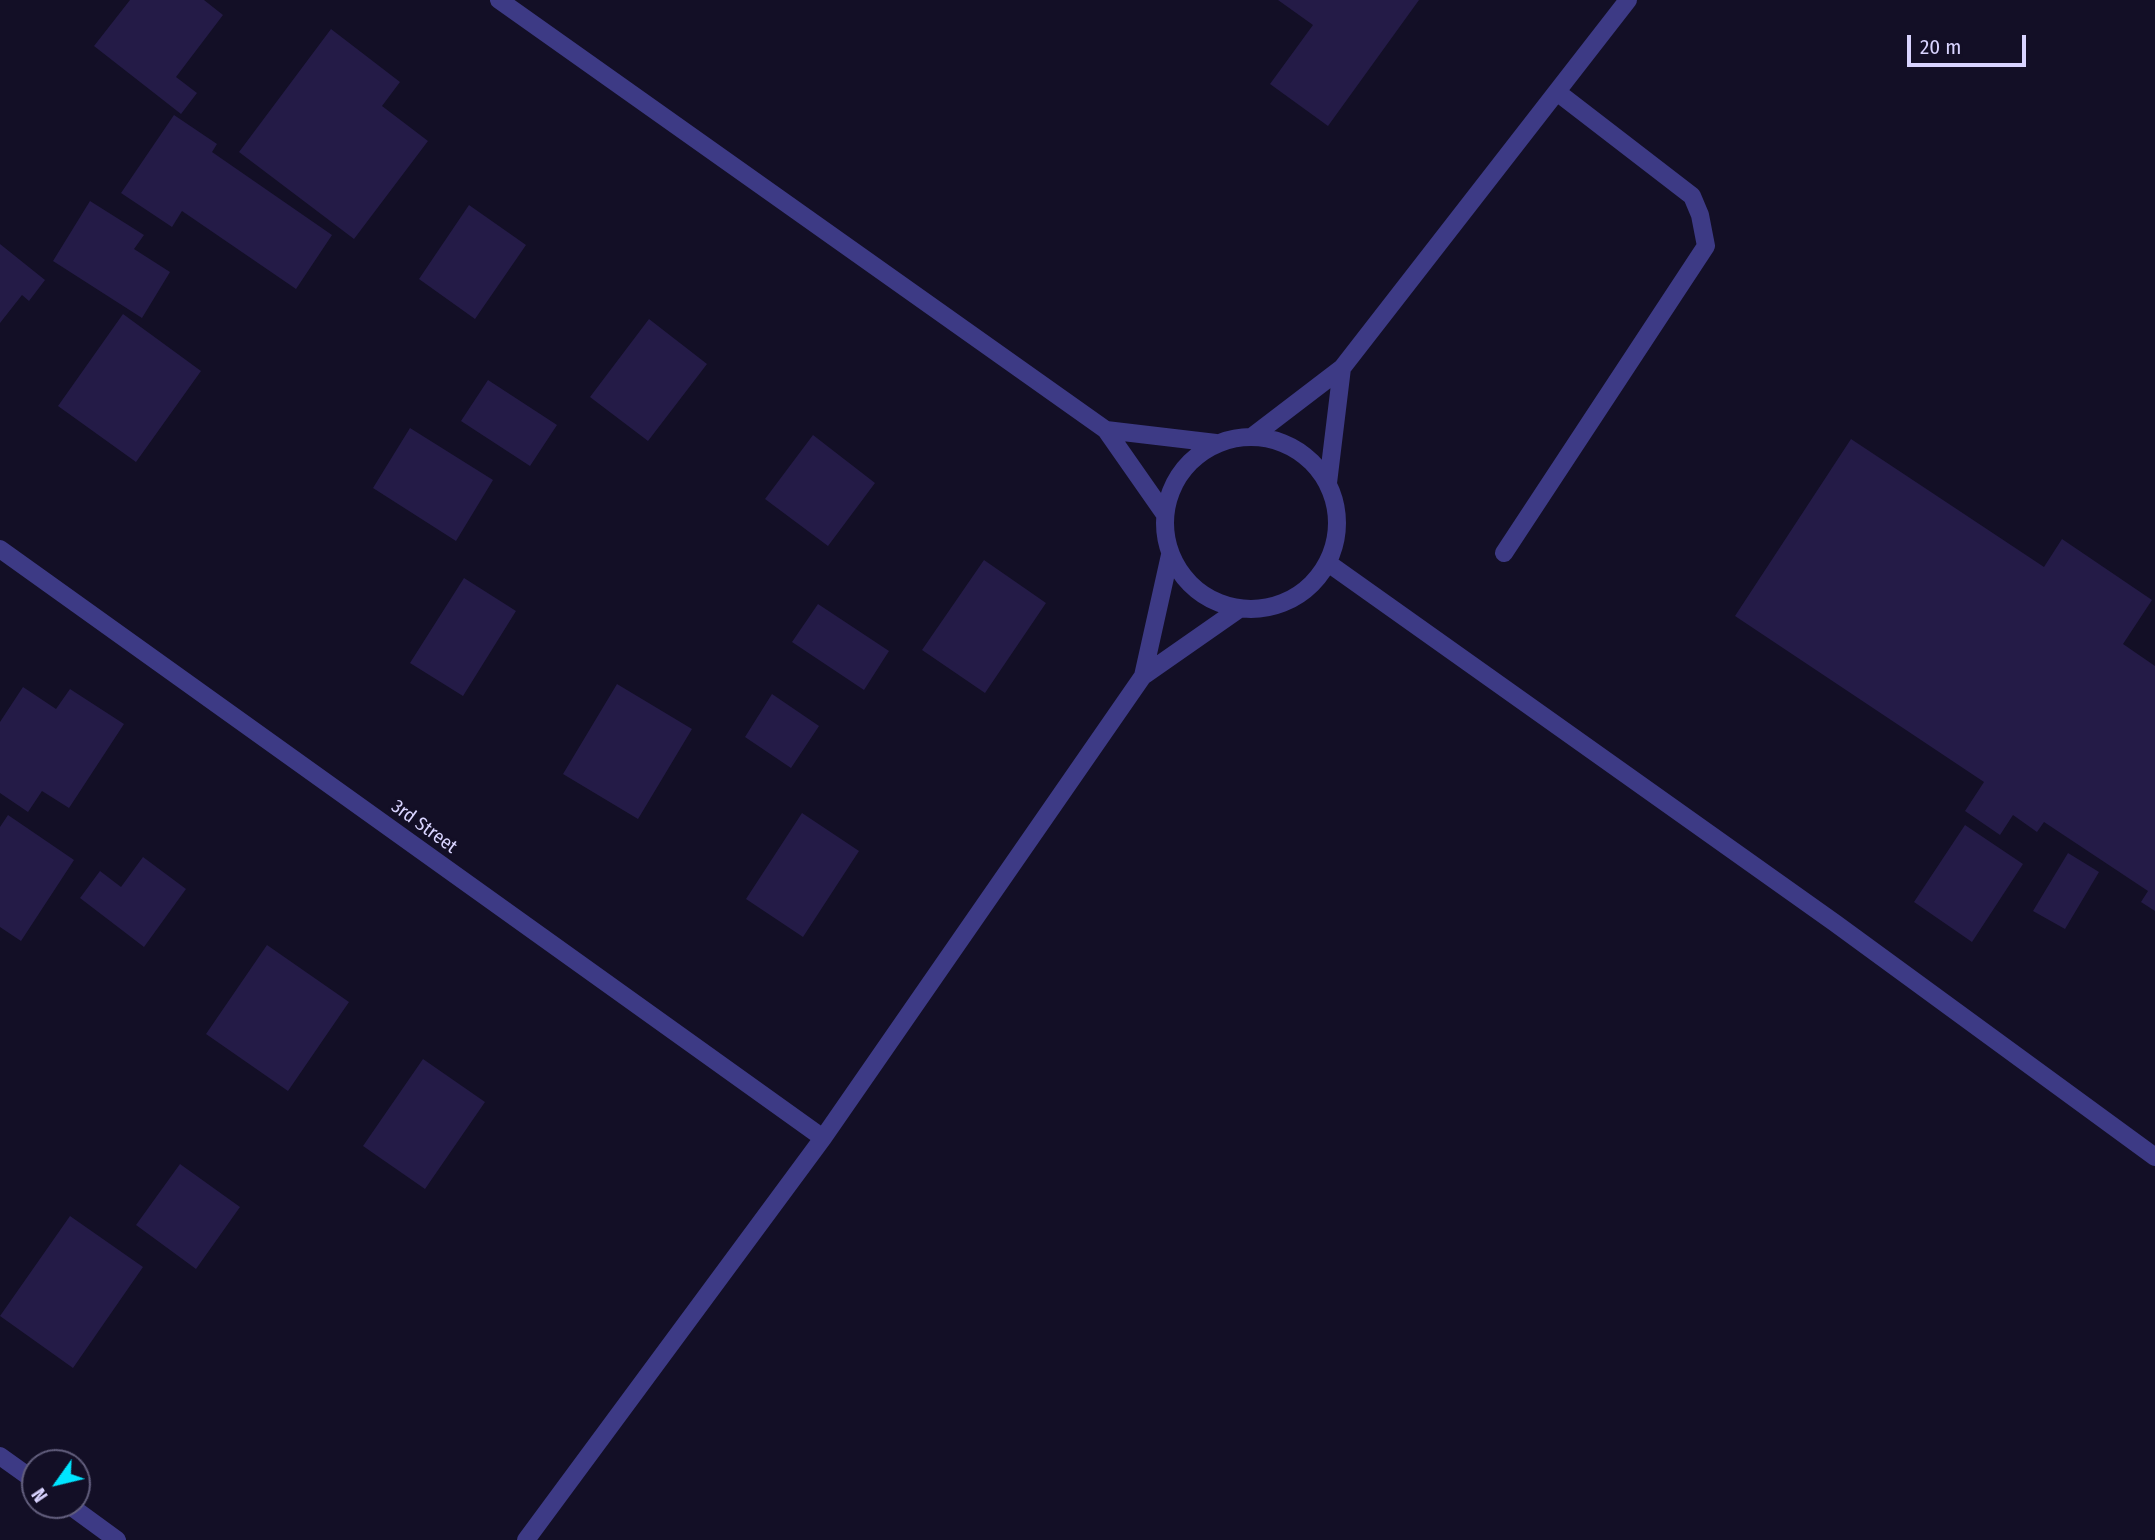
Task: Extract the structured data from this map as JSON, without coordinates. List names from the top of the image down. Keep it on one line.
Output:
{"streets":{"street":["3rd Street"]},"scale_bar":"20 m","north":"bottom left"}
